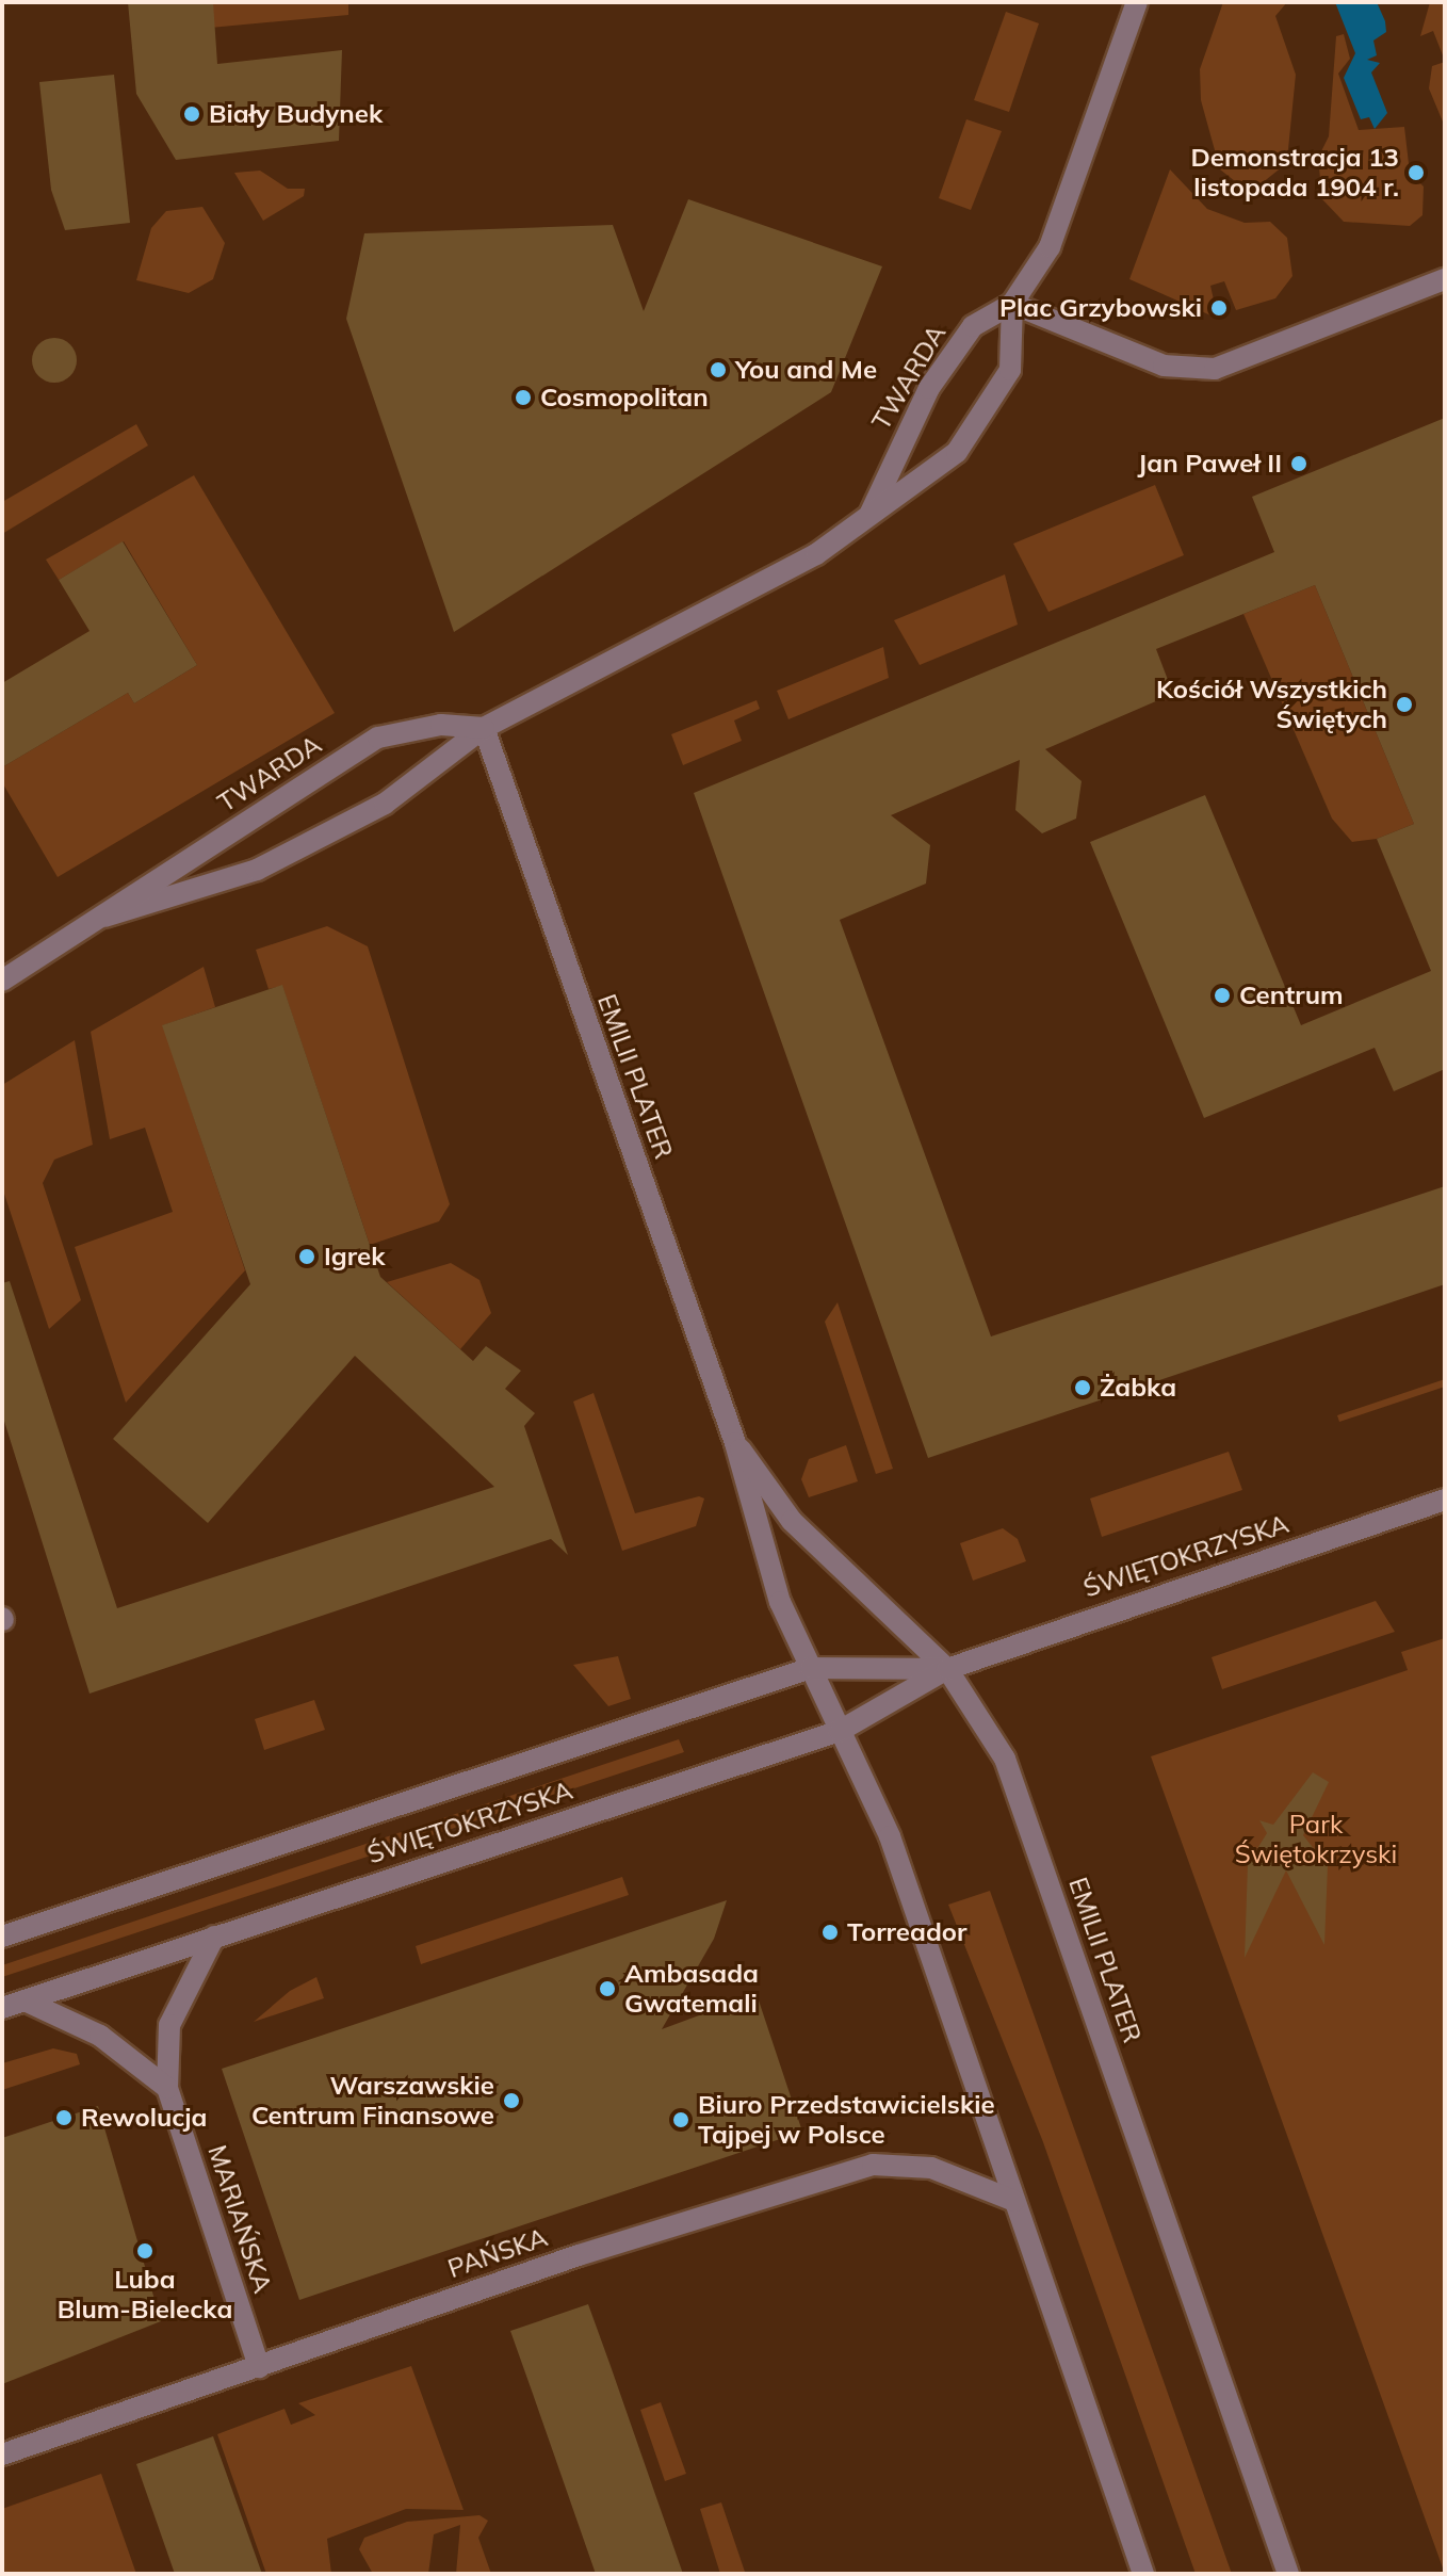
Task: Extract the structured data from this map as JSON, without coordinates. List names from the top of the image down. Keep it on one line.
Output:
{"streets":{"street":["TWARDA","EMILII PLATER","ŚWIĘTOKRZYSKA","MARIAŃSKA","PAŃSKA"]},"crossings":[["TWARDA","EMILII PLATER"],["EMILII PLATER","ŚWIĘTOKRZYSKA"],["EMILII PLATER","PAŃSKA"],["ŚWIĘTOKRZYSKA","MARIAŃSKA"],["MARIAŃSKA","PAŃSKA"]],"parks":["Park Świętokrzyski"],"places":["Biały Budynek","Demonstracja 13 listopada 1904 r.","Plac Grzybowski","You and Me","Cosmopolitan","Jan Paweł II","Kościół Wszystkich Świętych","Centrum","Igrek","Żabka","Torreador","Ambasada Gwatemali","Warszawskie Centrum Finansowe","Rewolucja","Biuro Przedstawicielskie Tajpej w Polsce","Luba Blum-Bielecka"]}
